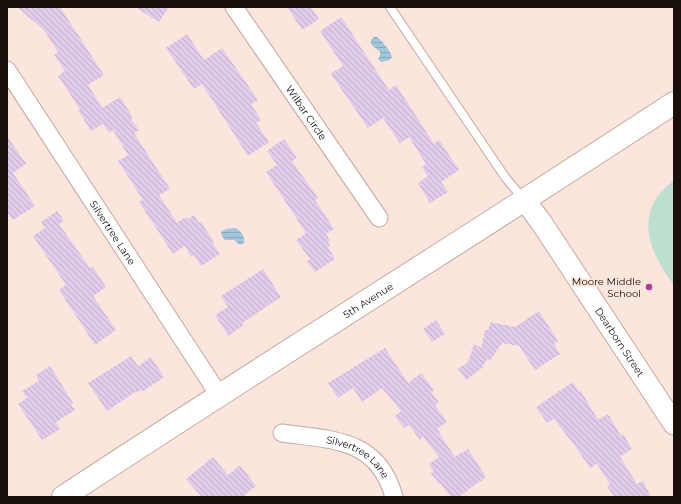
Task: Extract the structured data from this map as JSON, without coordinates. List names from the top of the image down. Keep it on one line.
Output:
{"streets":{"main road":["5th Avenue"],"street":["Wilbar Circle","Silvertree Lane","Dearborn Street"]},"crossings":[["Silvertree Lane","5th Avenue"],["5th Avenue","Dearborn Street"]],"places":["Moore Middle School"]}
